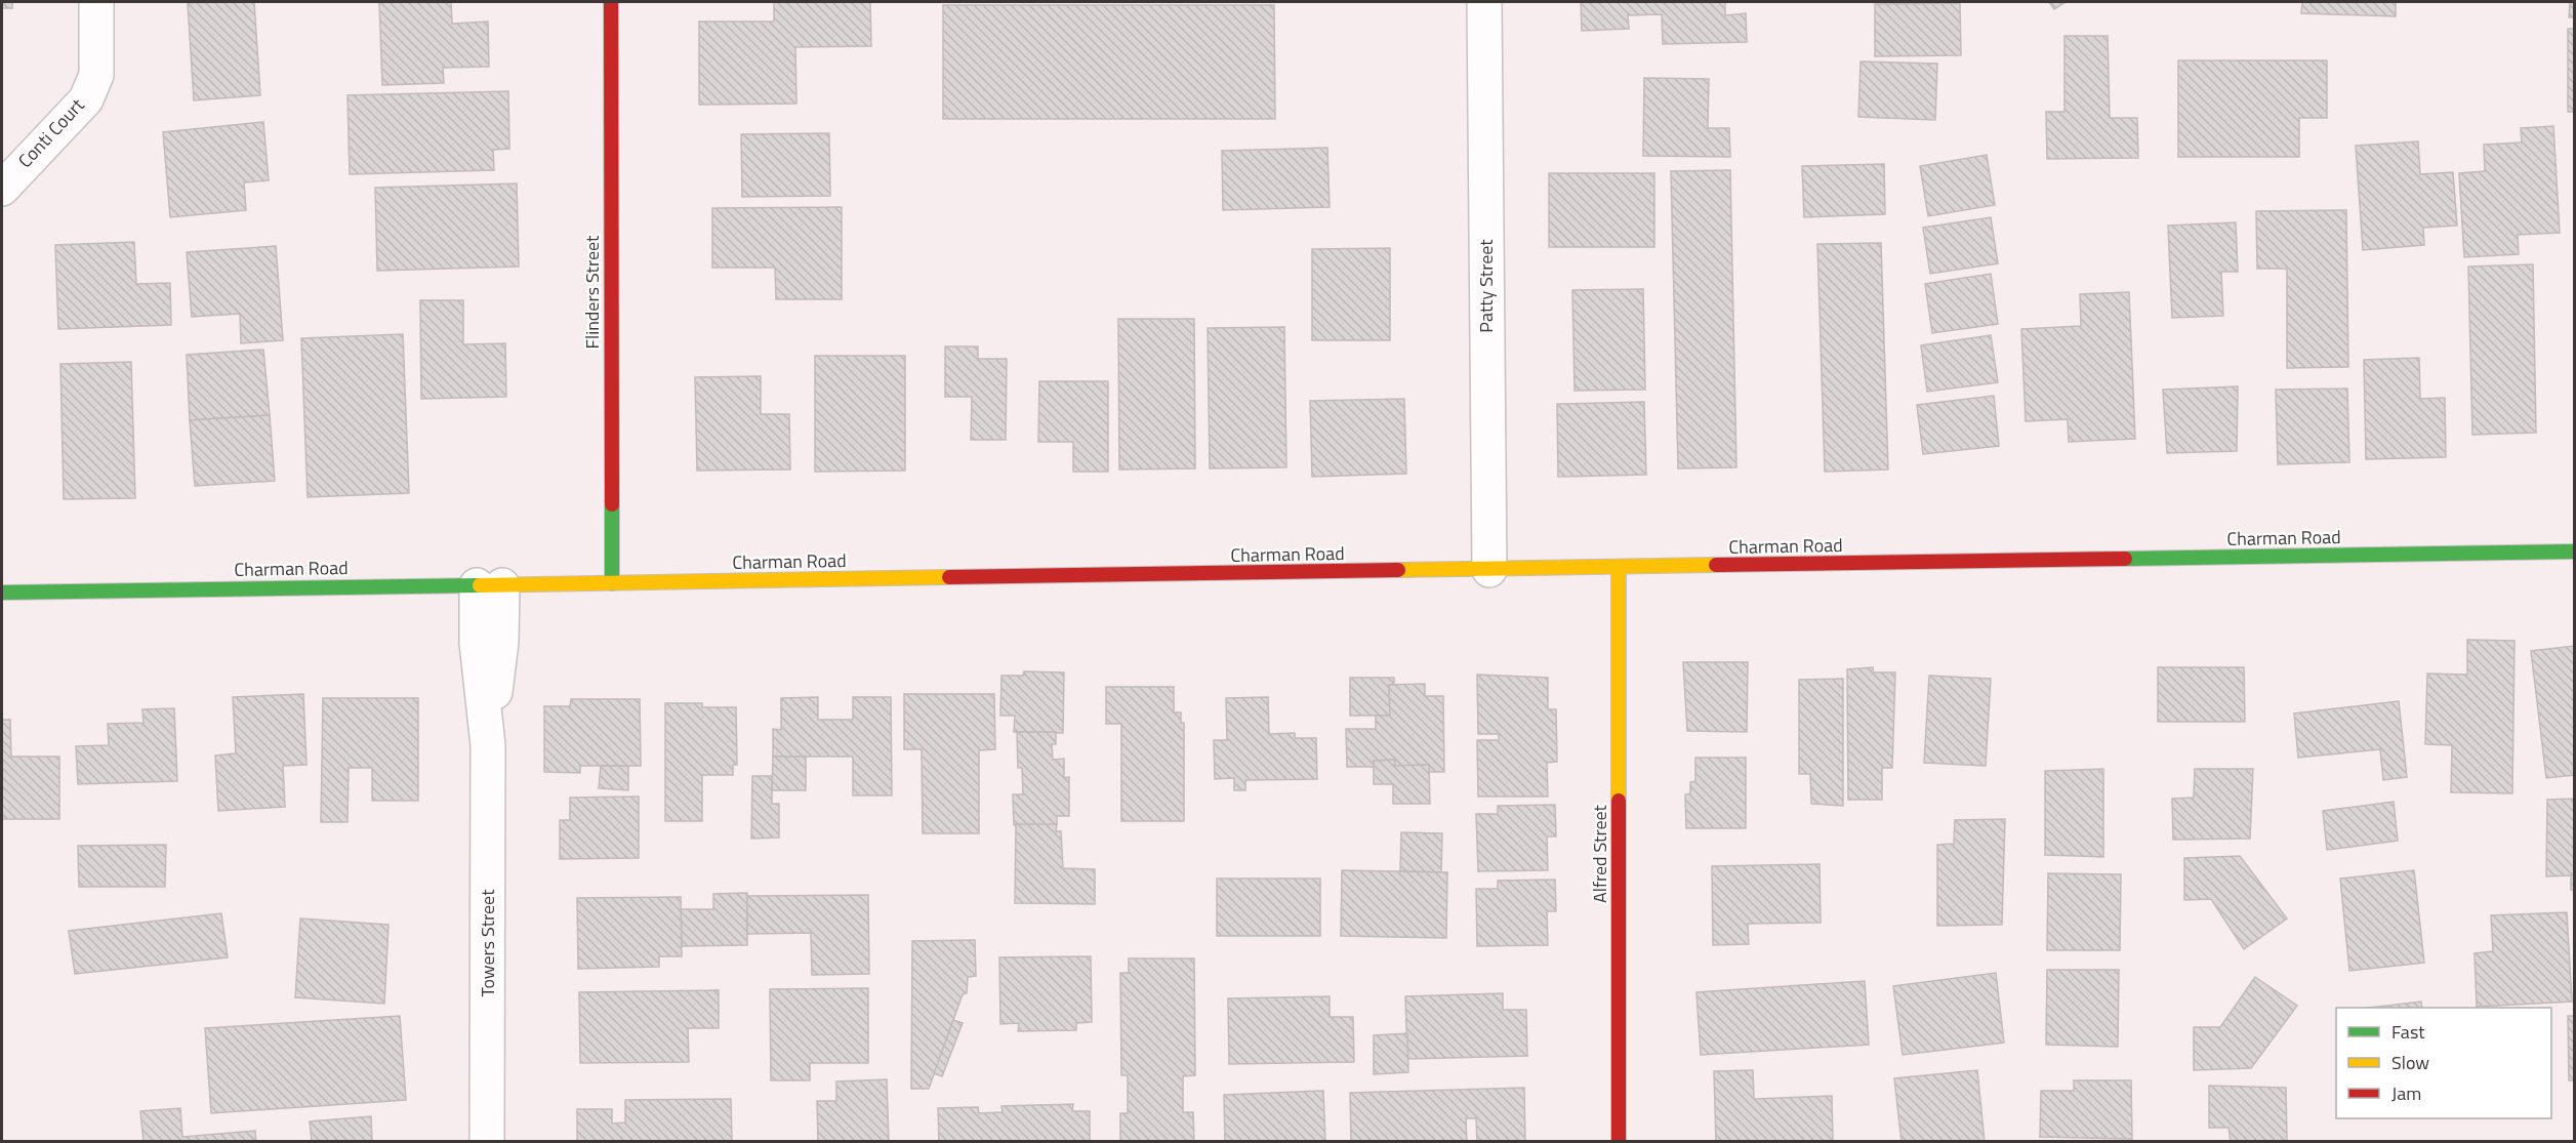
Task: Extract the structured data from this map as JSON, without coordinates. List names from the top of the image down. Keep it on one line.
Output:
{"streets":{"main road":["Flinders Street","Charman Road","Alfred Street"],"street":["Conti Court","Patty Street","Towers Street"]},"crossings":[["Patty Street","Charman Road"],["Flinders Street","Charman Road"],["Charman Road","Alfred Street"],["Charman Road","Towers Street"]],"legend":["Fast","Slow","Jam"]}
